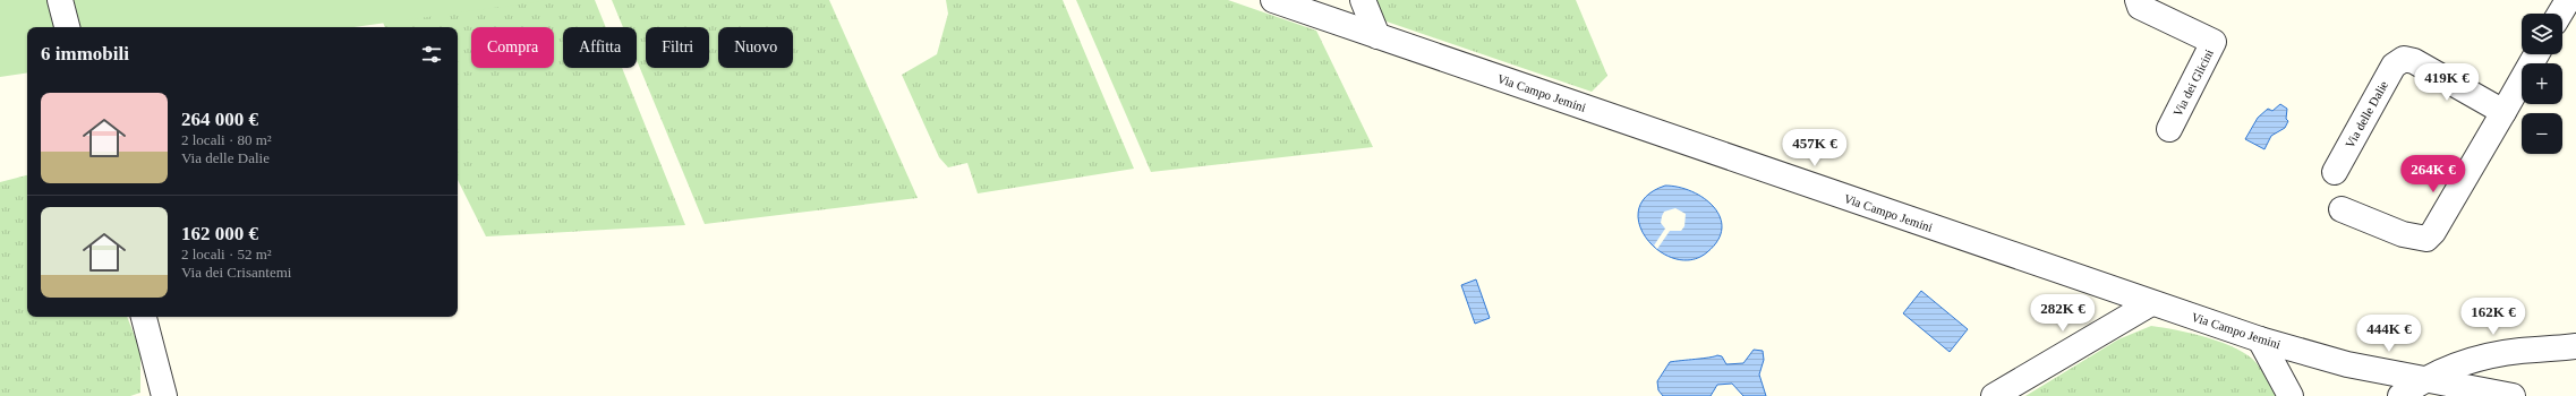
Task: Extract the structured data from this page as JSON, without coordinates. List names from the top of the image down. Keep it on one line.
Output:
{"streets":{"street":["Via dei Glicini","Via Campo Jemini","Via delle Dalie"]},"page":{"map_buttons":["+","−"],"chip":["Compra","Affitta","Filtri","Nuovo"],"heading":"6 immobili","price":["419K €","457K €","264K €","282K €","162K €","444K €"],"list":[{"name":"264 000 €","note":"2 locali · 80 m² · Via delle Dalie"},{"name":"162 000 €","note":"2 locali · 52 m² · Via dei Crisantemi"}]}}
